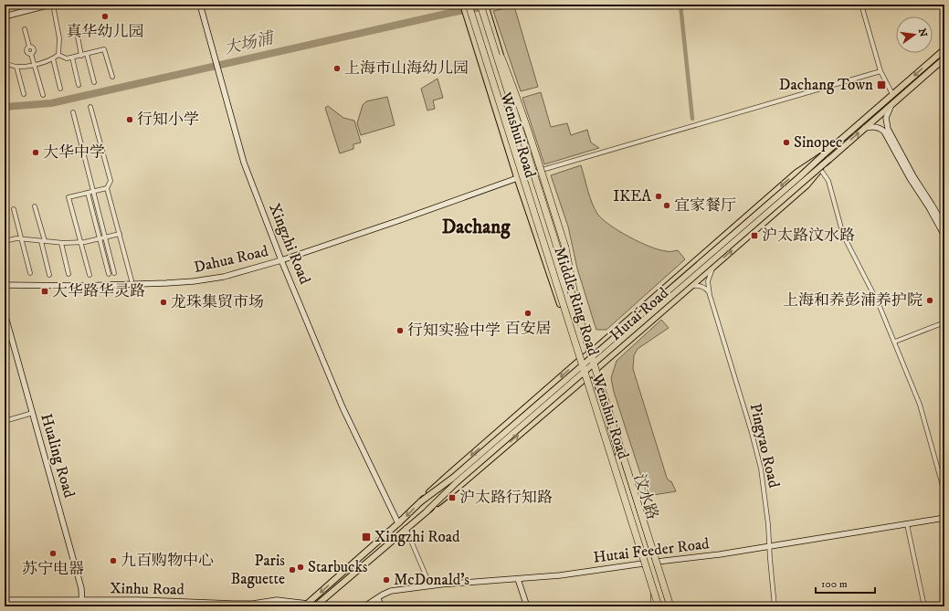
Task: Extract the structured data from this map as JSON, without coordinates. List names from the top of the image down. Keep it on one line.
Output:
{"streets":{"highway":["Middle Ring Road"],"main road":["Wenshui Road","Hutai Road","汶水路"],"street":["Xingzhi Road","Dahua Road","Pingyao Road","Hualing Road","Hutai Feeder Road","Xinhu Road"]},"crossings":[["Wenshui Road","Dahua Road"],["Wenshui Road","Middle Ring Road"],["Wenshui Road","Hutai Road"],["Wenshui Road","汶水路"],["Wenshui Road","Hutai Feeder Road"],["Xingzhi Road","Dahua Road"],["Xingzhi Road","Hutai Road"],["Hutai Road","Pingyao Road"],["Hutai Road","汶水路"],["Hutai Road","Xinhu Road"],["Pingyao Road","Hutai Feeder Road"],["Hualing Road","Xinhu Road"],["汶水路","Hutai Feeder Road"]],"districts":["Dachang"],"water":["大场浦"],"places":{"other":["真华幼儿园","上海市山海幼儿园","行知小学","Sinopec","大华中学","IKEA","宜家餐厅","上海和养彭浦养护院","龙珠集贸市场","百安居","行知实验中学","苏宁电器","九百购物中心","Starbucks","Paris Baguette","McDonald's"],"transit":["Dachang Town","沪太路汶水路","大华路华灵路","沪太路行知路","Xingzhi Road"]},"scale_bar":"100 m","north":"right"}
